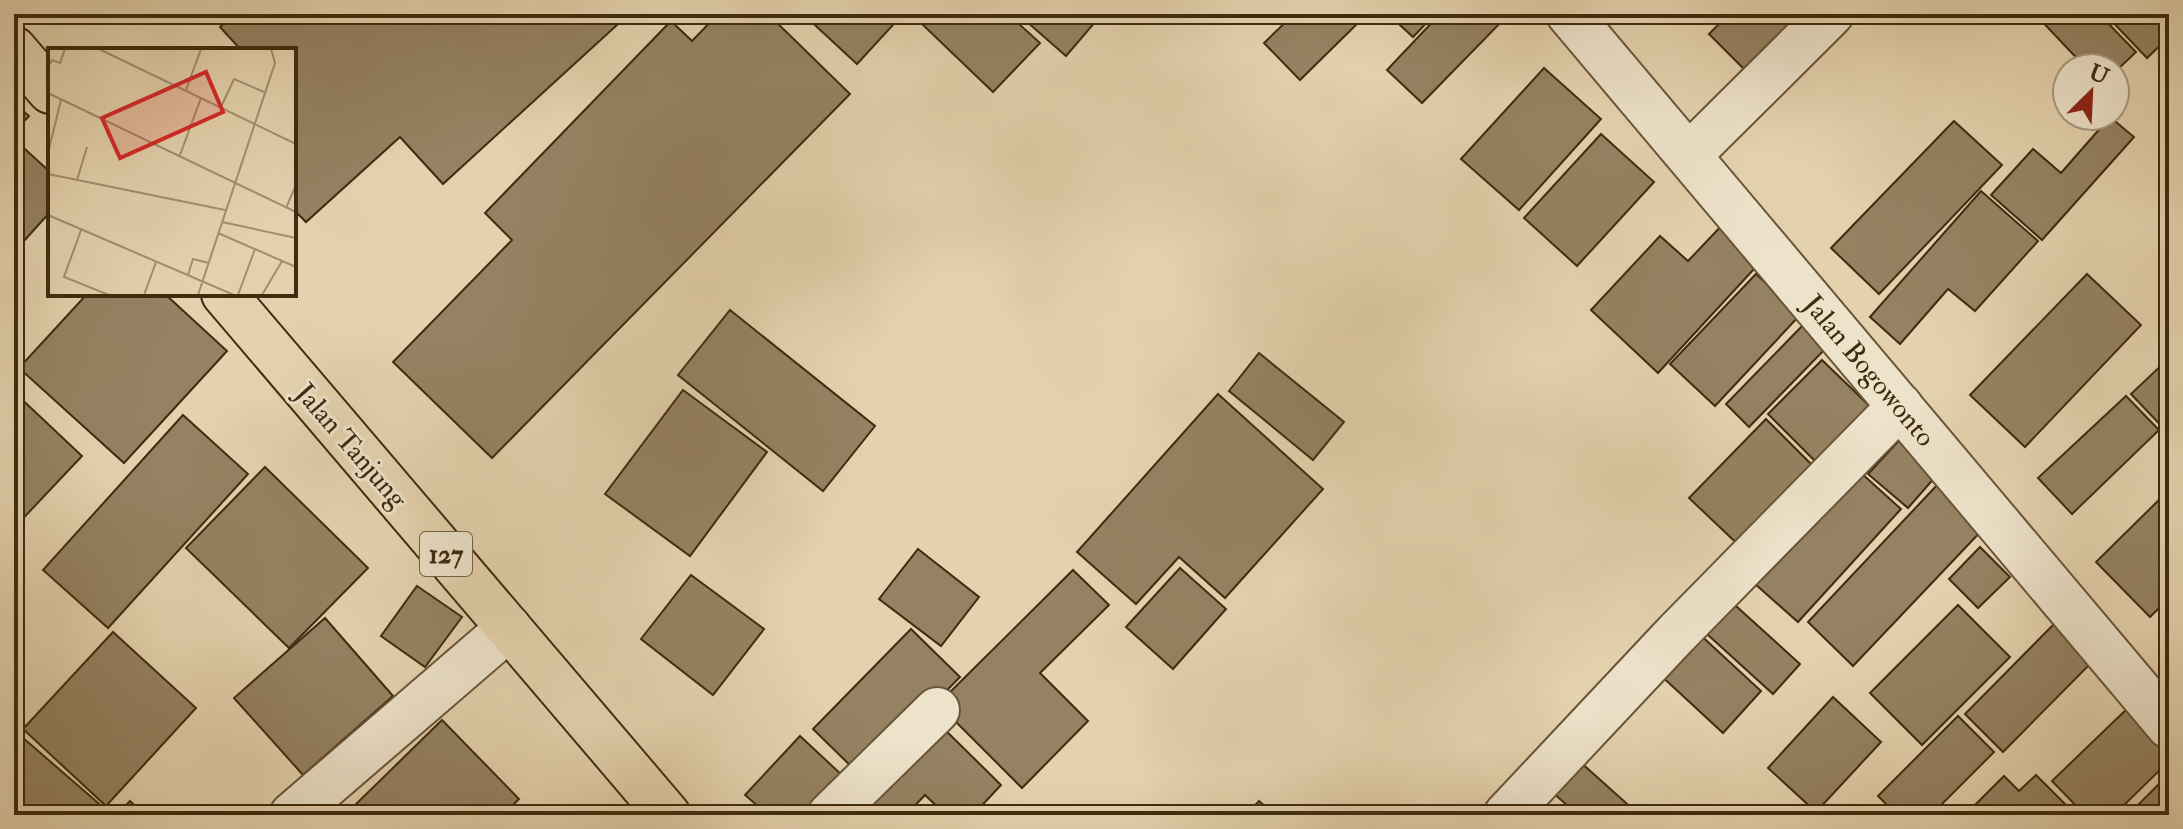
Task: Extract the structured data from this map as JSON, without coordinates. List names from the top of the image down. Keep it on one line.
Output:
{"streets":{"main road":["Jalan Tanjung","127"],"street":["Jalan Bogowonto"]},"north":"top right"}
